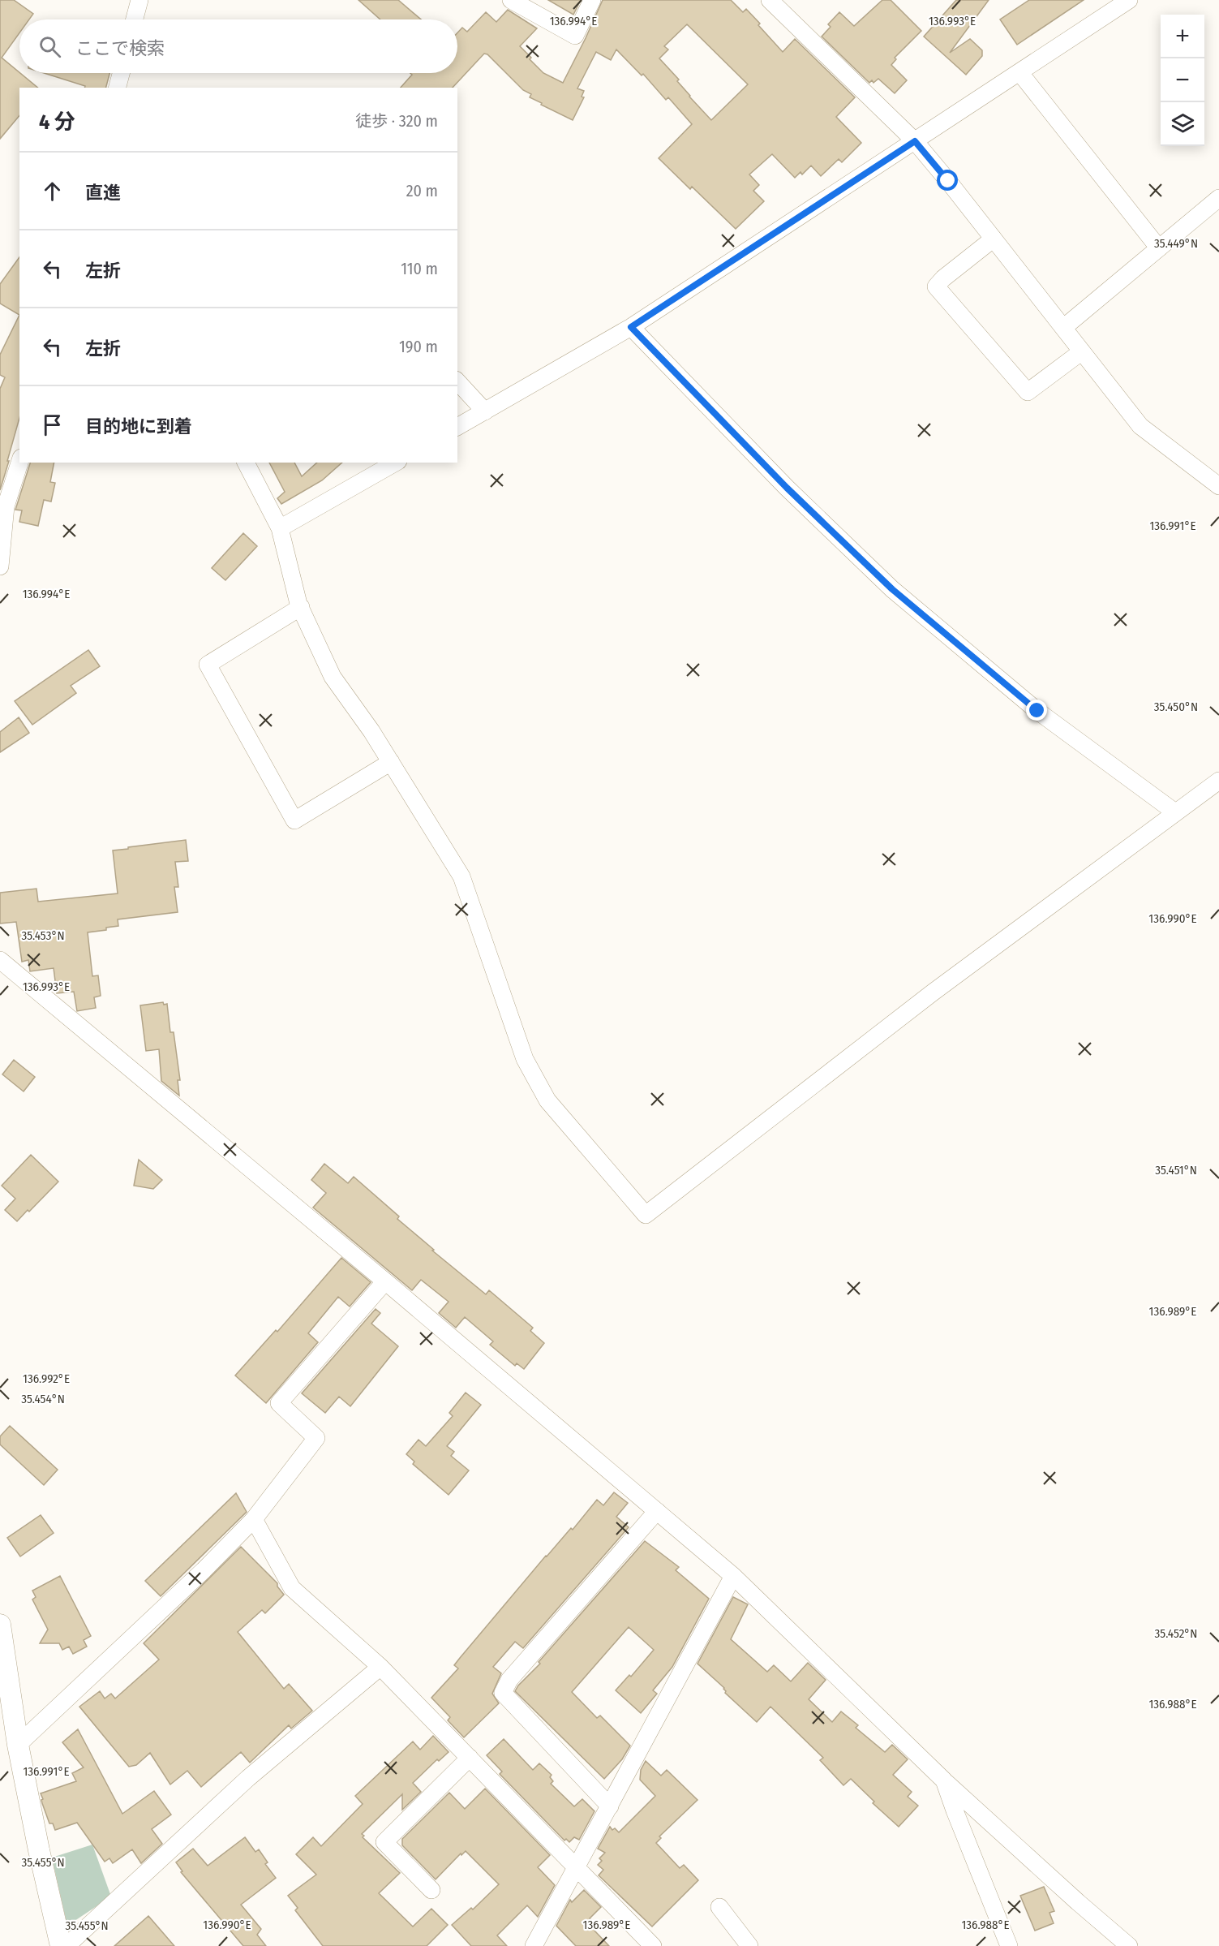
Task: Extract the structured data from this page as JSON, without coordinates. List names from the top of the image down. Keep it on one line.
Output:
{"page":{"map_buttons":["+","−"],"search":"ここで検索","heading":["4 分","徒歩 · 320 m"],"list":[["直進","20 m"],["左折","110 m"],["左折","190 m"],"目的地に到着"]},"coordinates":["136.993°E","136.994°E","35.449°N","136.991°E","35.450°N","136.990°E","35.453°N","35.451°N","136.989°E","136.992°E","35.454°N","35.452°N","136.988°E","35.455°N"]}
